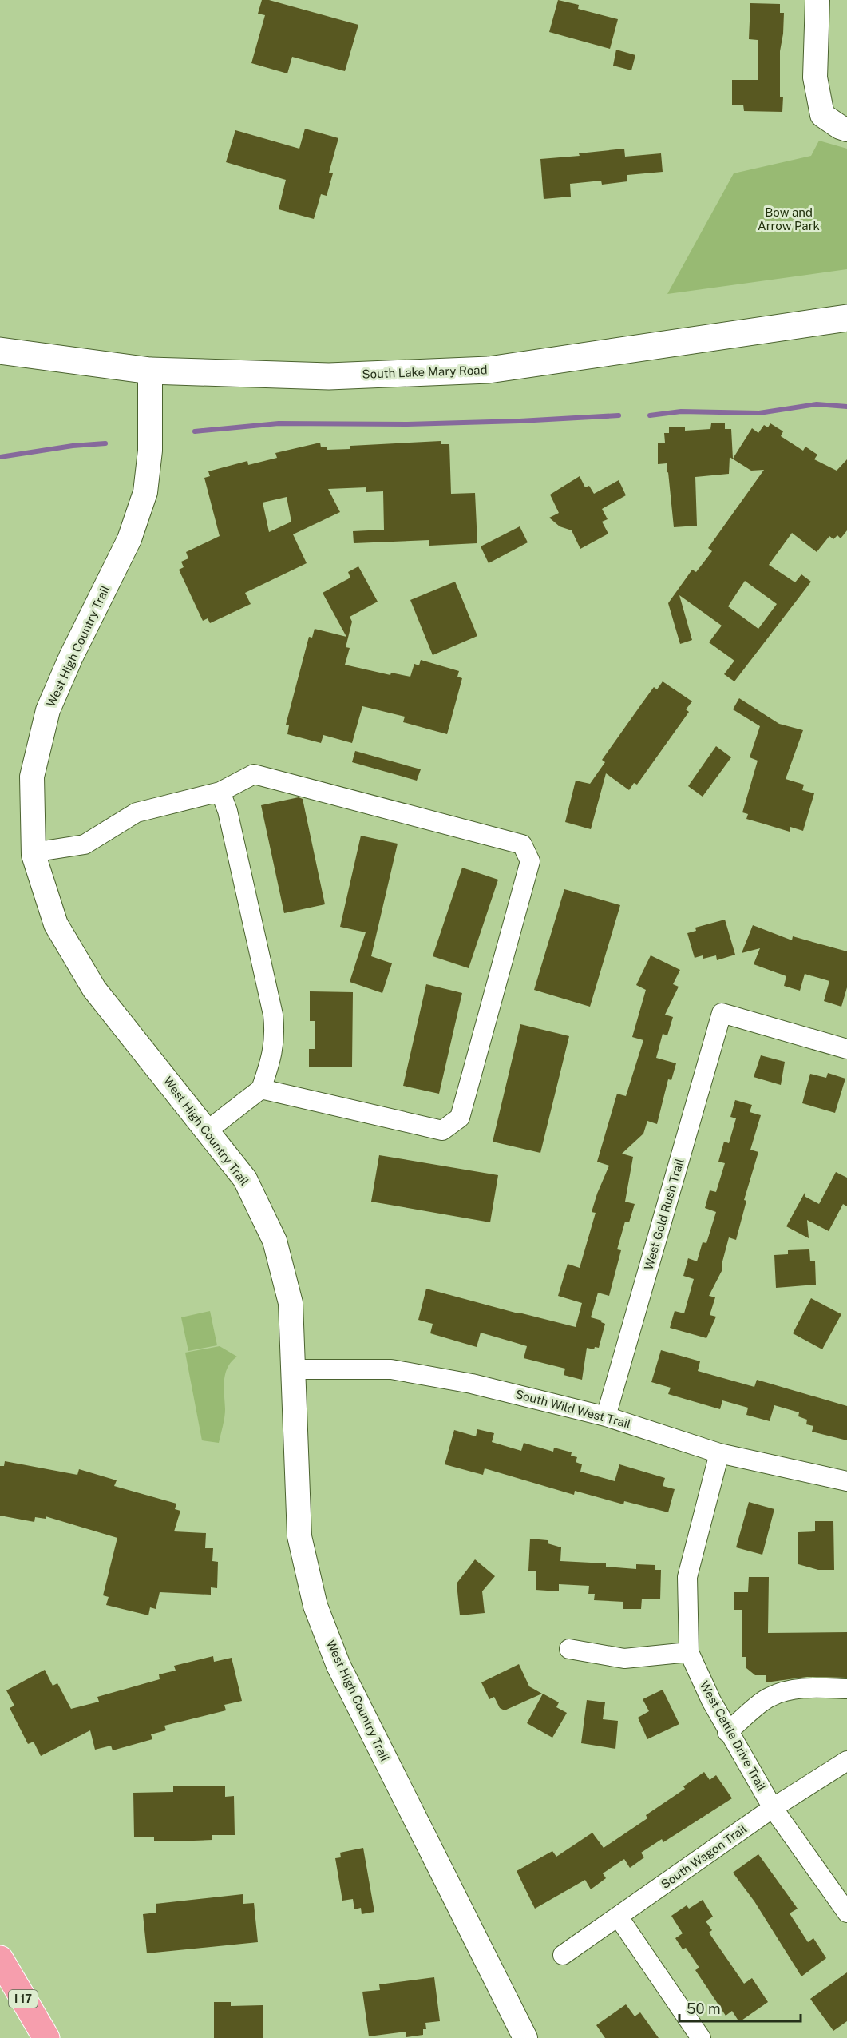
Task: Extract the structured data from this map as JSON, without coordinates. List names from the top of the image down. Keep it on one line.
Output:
{"streets":{"highway":["I 17"],"main road":["South Lake Mary Road"],"street":["West High Country Trail","West Gold Rush Trail","South Wild West Trail","West Cattle Drive Trail","South Wagon Trail"]},"crossings":[["South Lake Mary Road","West High Country Trail"],["West High Country Trail","South Wild West Trail"],["West Gold Rush Trail","South Wild West Trail"],["South Wild West Trail","West Cattle Drive Trail"],["West Cattle Drive Trail","South Wagon Trail"]],"parks":["Bow and Arrow Park"],"scale_bar":"50 m"}
